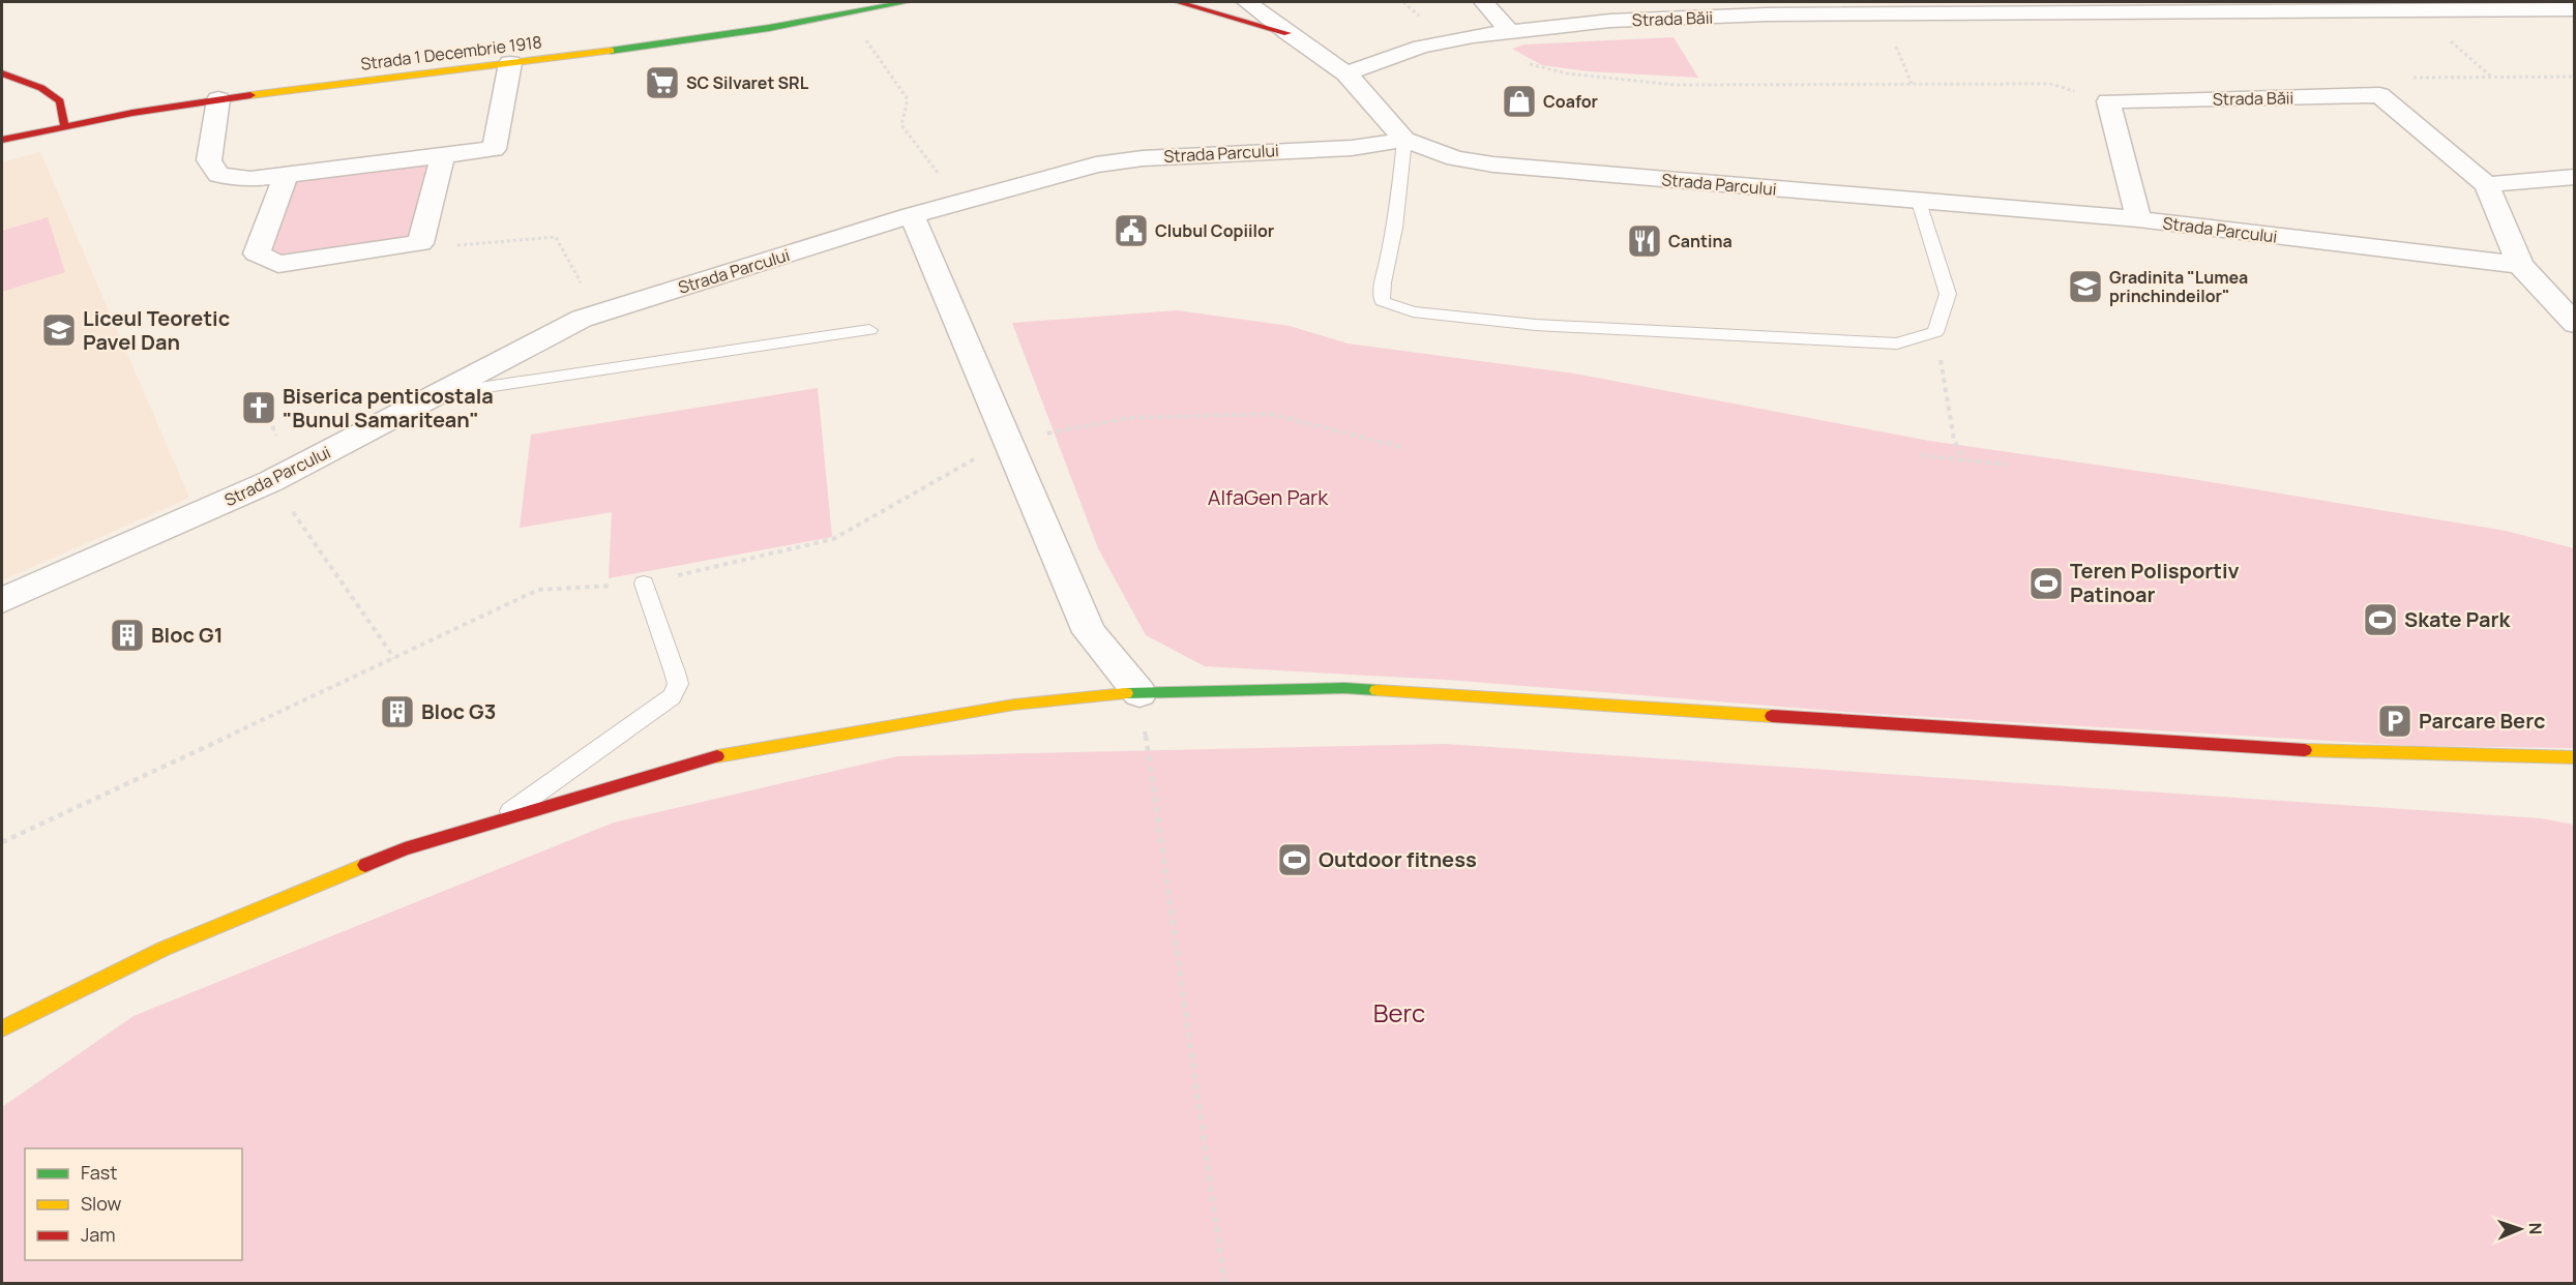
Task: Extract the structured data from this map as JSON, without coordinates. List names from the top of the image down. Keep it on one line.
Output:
{"streets":{"street":["Strada Băii","Strada 1 Decembrie 1918","Strada Parcului"]},"parks":["AlfaGen Park","Berc"],"places":{"supermarket":["SC Silvaret SRL"],"shop":["Coafor"],"public building":["Clubul Copiilor"],"restaurant":["Cantina"],"school or university":["Gradinita \"Lumea princhindeilor\"","Liceul Teoretic Pavel Dan"],"church":["Biserica penticostala \"Bunul Samaritean\""],"sports":["Teren Polisportiv Patinoar","Skate Park","Outdoor fitness"],"building":["Bloc G1","Bloc G3"],"parking":["Parcare Berc"]},"legend":["Fast","Slow","Jam"],"north":"right"}
